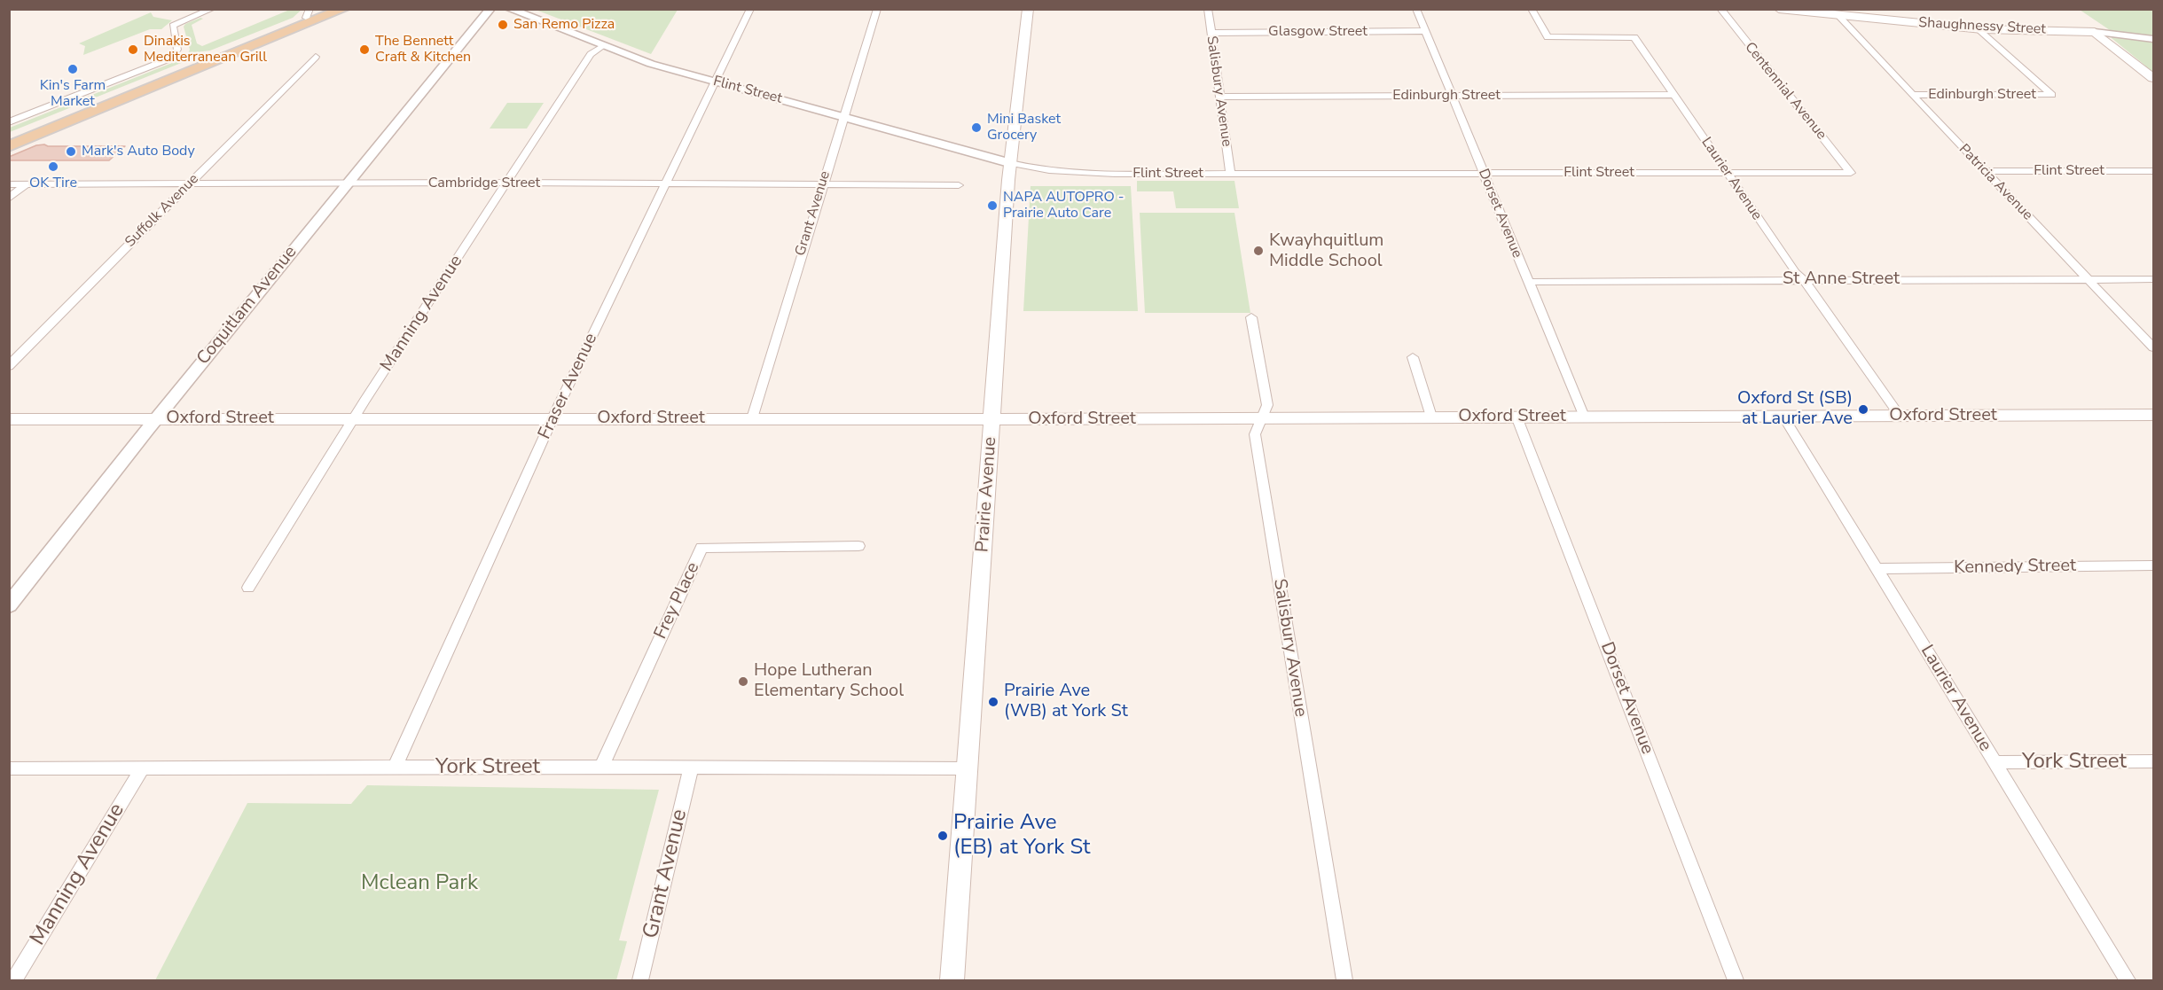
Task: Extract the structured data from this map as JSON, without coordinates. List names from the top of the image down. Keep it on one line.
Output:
{"streets":{"main road":["Shaughnessy Street","Oxford Street","Prairie Avenue"],"street":["Glasgow Street","Flint Street","Salisbury Avenue","Centennial Avenue","Edinburgh Street","Laurier Avenue","Patricia Avenue","Cambridge Street","Suffolk Avenue","Grant Avenue","Dorset Avenue","St Anne Street","Coquitlam Avenue","Manning Avenue","Fraser Avenue","Kennedy Street","Frey Place","York Street"]},"crossings":[["Shaughnessy Street","Edinburgh Street"],["Shaughnessy Street","Patricia Avenue"],["Glasgow Street","Salisbury Avenue"],["Glasgow Street","Dorset Avenue"],["Flint Street","Salisbury Avenue"],["Flint Street","Centennial Avenue"],["Flint Street","Laurier Avenue"],["Flint Street","Patricia Avenue"],["Flint Street","Grant Avenue"],["Flint Street","Dorset Avenue"],["Flint Street","Manning Avenue"],["Flint Street","Fraser Avenue"],["Flint Street","Prairie Avenue"],["Salisbury Avenue","Edinburgh Street"],["Salisbury Avenue","Oxford Street"],["Edinburgh Street","Laurier Avenue"],["Edinburgh Street","Patricia Avenue"],["Edinburgh Street","Dorset Avenue"],["Laurier Avenue","St Anne Street"],["Laurier Avenue","Oxford Street"],["Laurier Avenue","Kennedy Street"],["Laurier Avenue","York Street"],["Patricia Avenue","St Anne Street"],["Cambridge Street","Suffolk Avenue"],["Cambridge Street","Grant Avenue"],["Cambridge Street","Coquitlam Avenue"],["Cambridge Street","Manning Avenue"],["Cambridge Street","Fraser Avenue"],["Grant Avenue","Oxford Street"],["Grant Avenue","York Street"],["Dorset Avenue","St Anne Street"],["Dorset Avenue","Oxford Street"],["Coquitlam Avenue","Oxford Street"],["Manning Avenue","Oxford Street"],["Manning Avenue","York Street"],["Fraser Avenue","Oxford Street"],["Fraser Avenue","York Street"],["Oxford Street","Prairie Avenue"],["Prairie Avenue","York Street"],["Frey Place","York Street"]],"parks":["Mclean Park"],"places":["San Remo Pizza","Dinakis Mediterranean Grill","The Bennett Craft & Kitchen","Kin's Farm Market","Mini Basket Grocery","Mark's Auto Body","OK Tire","NAPA AUTOPRO - Prairie Auto Care","Kwayhquitlum Middle School","Oxford St (SB) at Laurier Ave","Hope Lutheran Elementary School","Prairie Ave (WB) at York St","Prairie Ave (EB) at York St"]}
